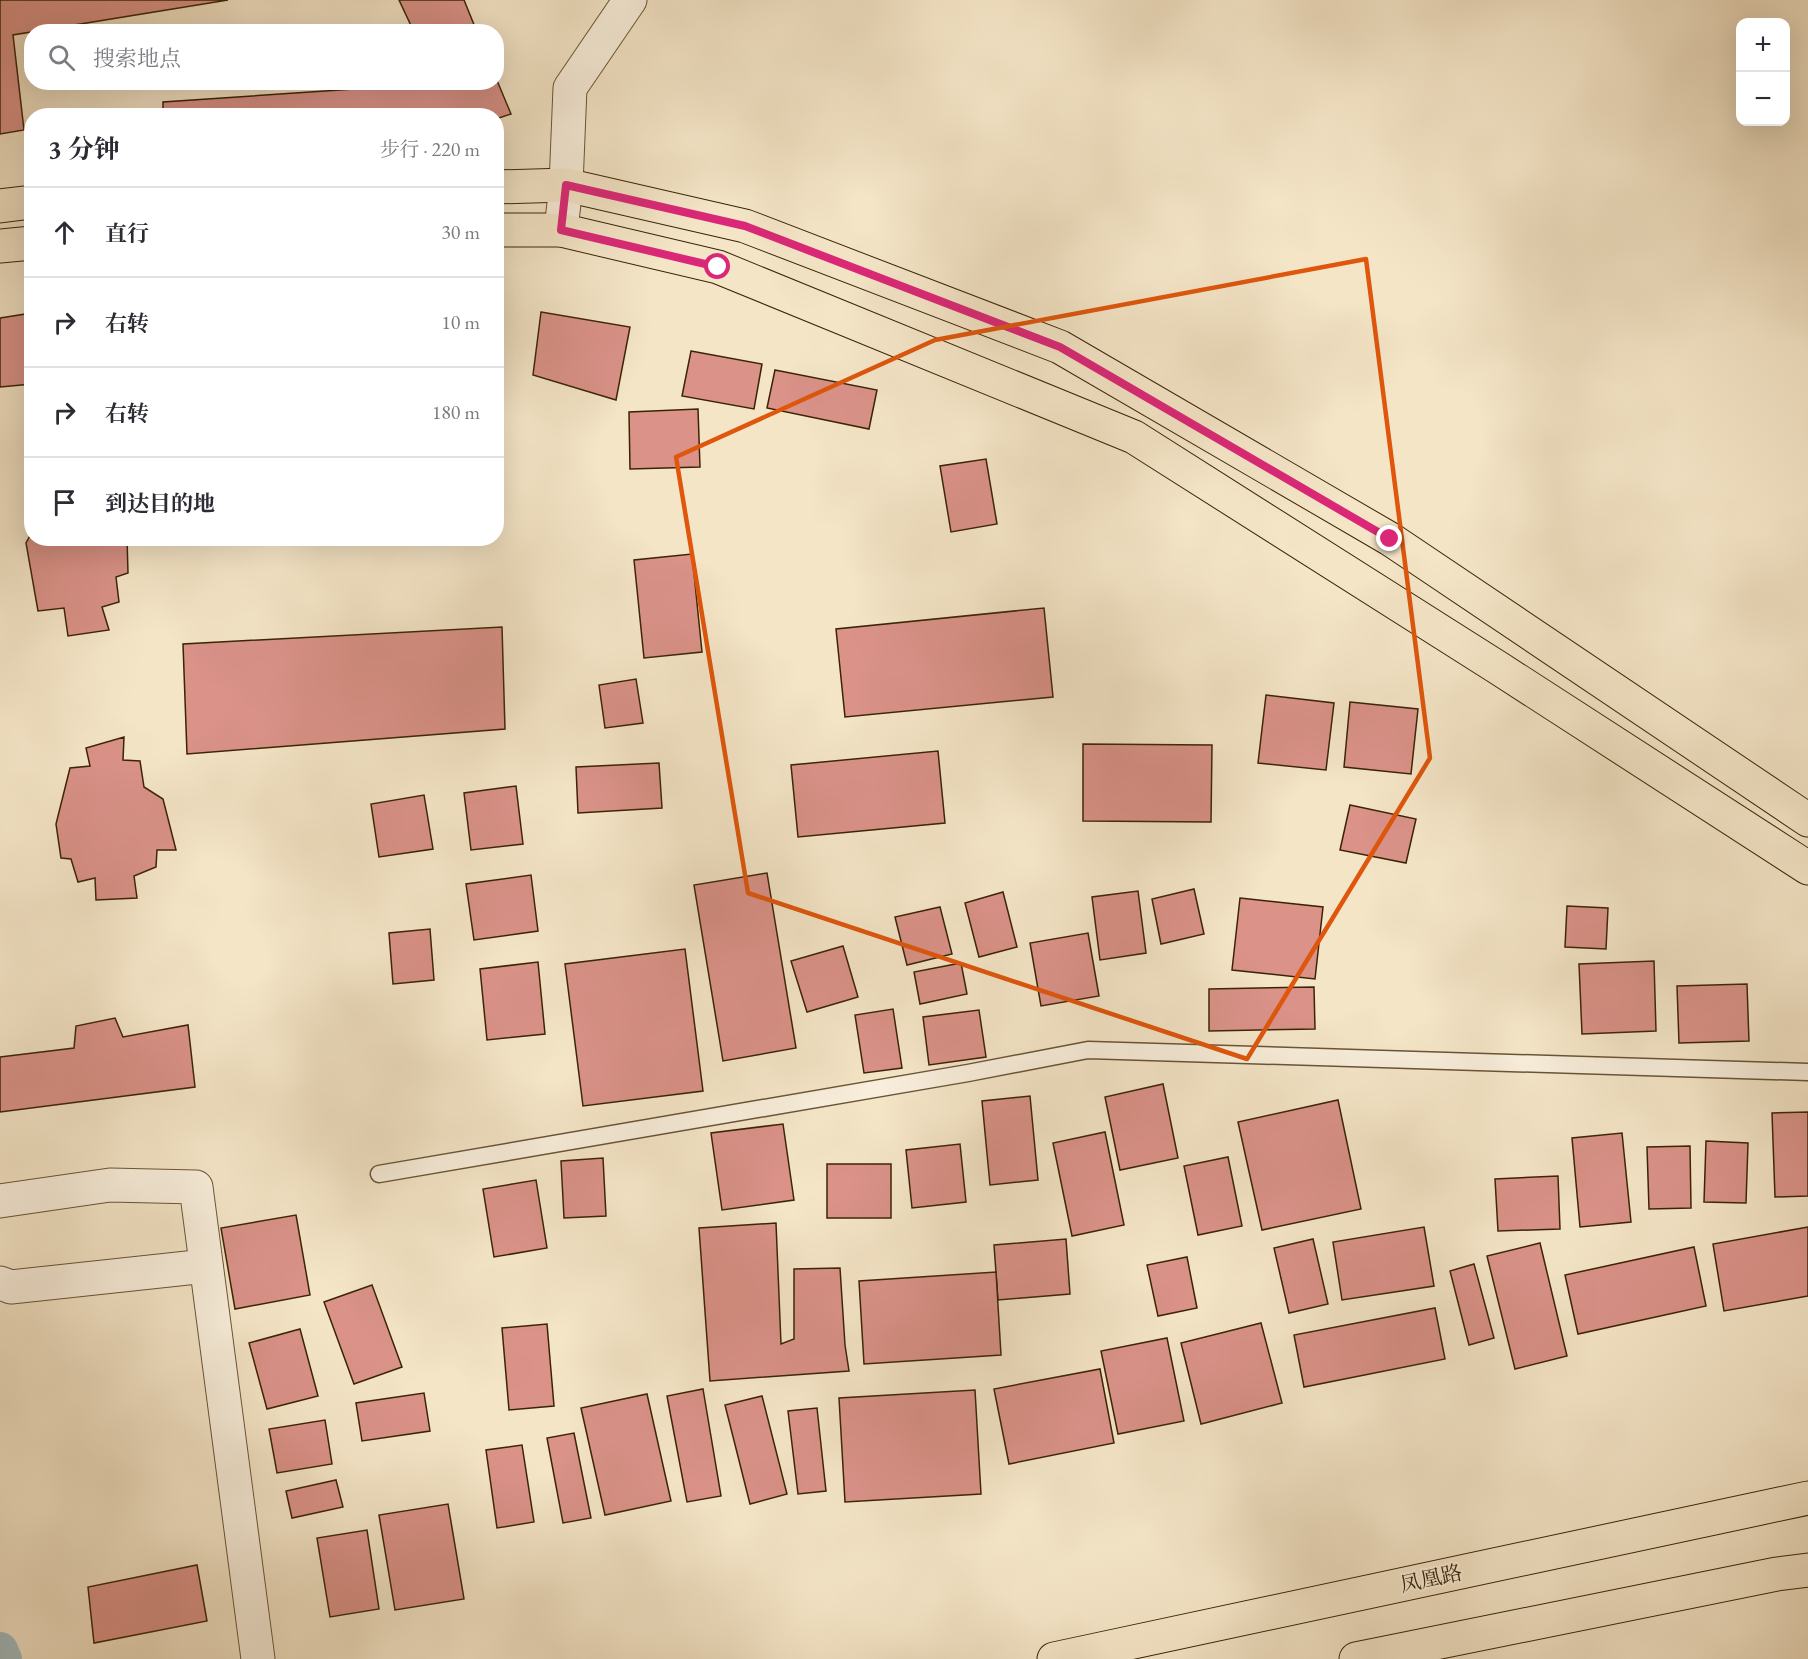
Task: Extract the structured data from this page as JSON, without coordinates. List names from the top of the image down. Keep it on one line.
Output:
{"streets":{"main road":["凤凰路"]},"page":{"map_buttons":["+","−"],"search":"搜索地点","heading":["3 分钟","步行 · 220 m"],"list":[["直行","30 m"],["右转","10 m"],["右转","180 m"],"到达目的地"]}}
